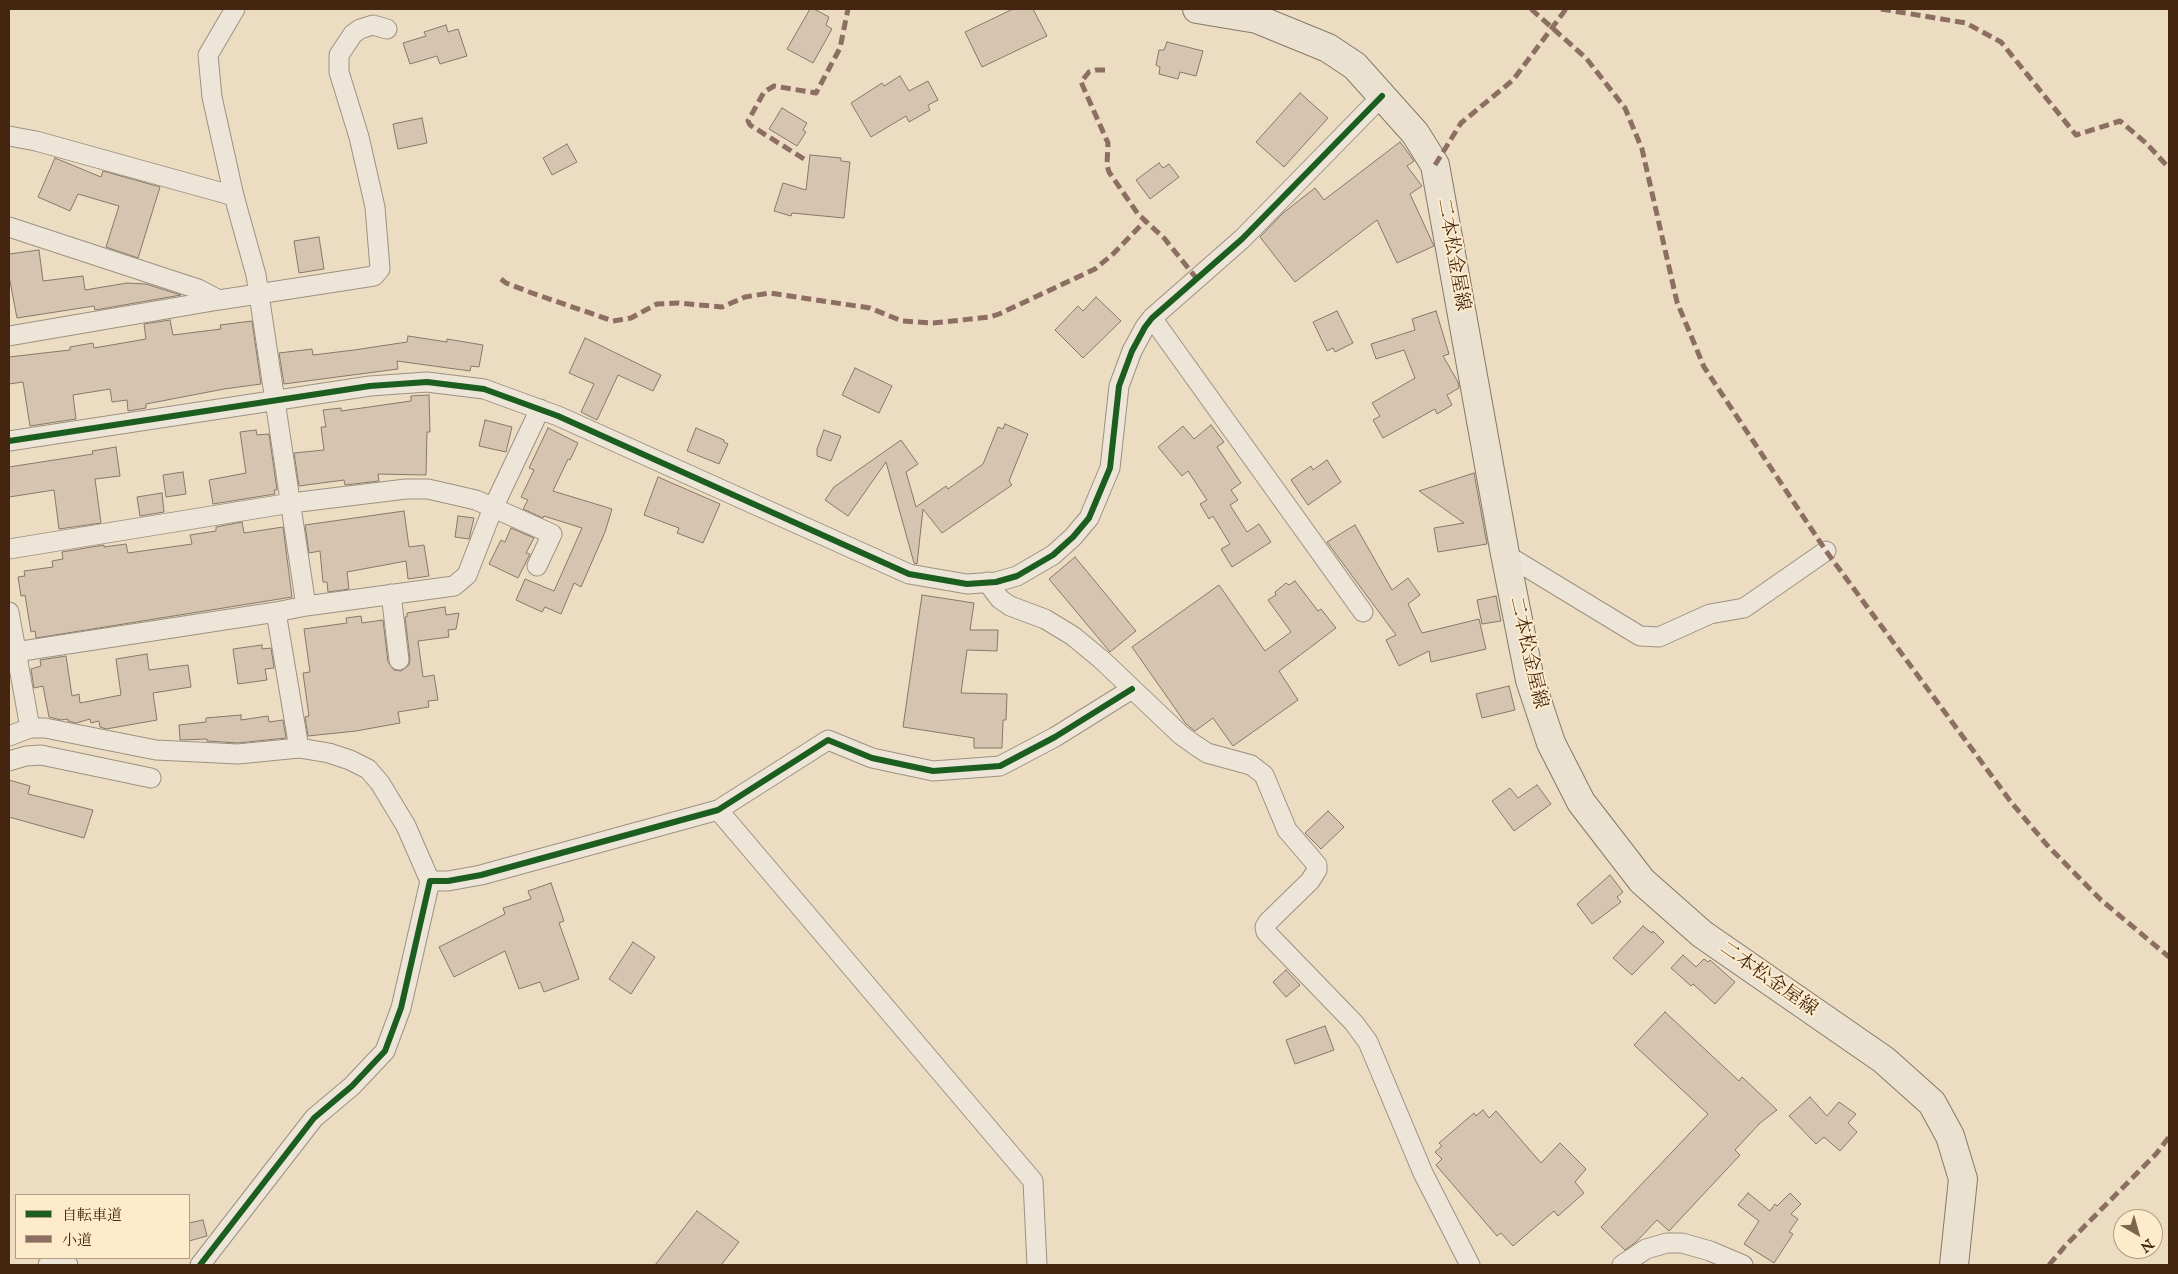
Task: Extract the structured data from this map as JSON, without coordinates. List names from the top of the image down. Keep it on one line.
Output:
{"streets":{"main road":["二本松金屋線"]},"legend":["自転車道","小道"],"north":"bottom right"}
